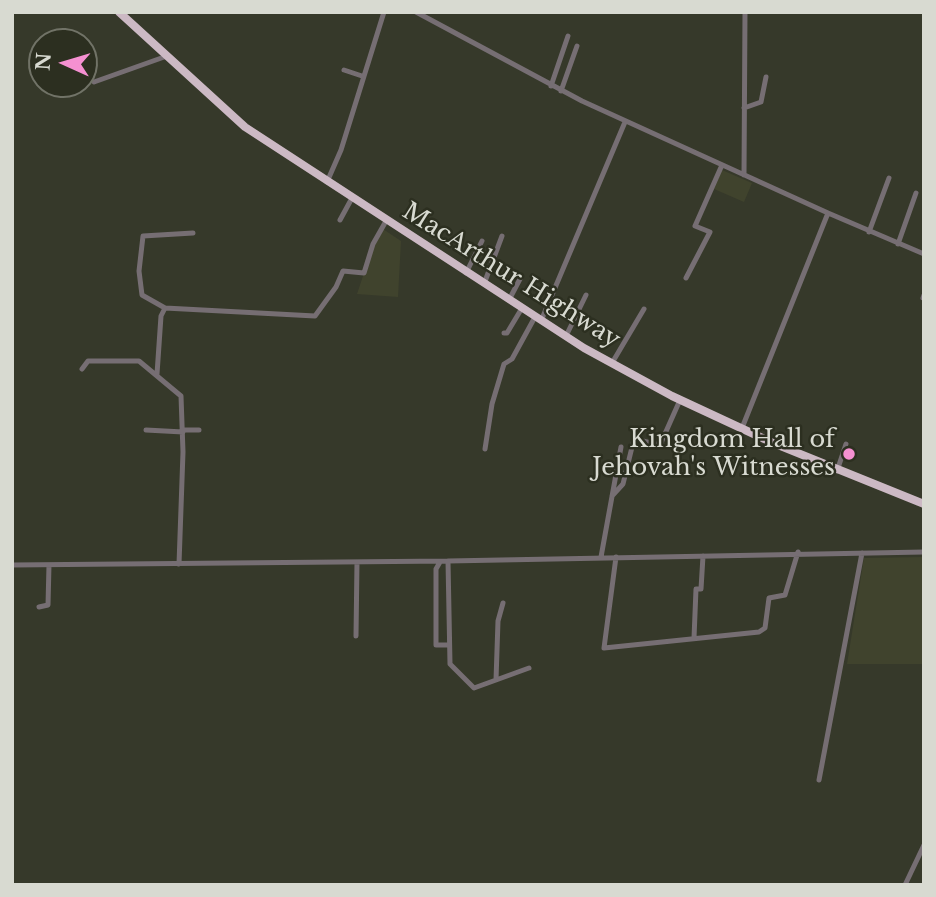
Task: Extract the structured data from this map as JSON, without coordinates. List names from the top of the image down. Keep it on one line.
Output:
{"streets":{"highway":["MacArthur Highway"]},"places":["Kingdom Hall of Jehovah's Witnesses"],"north":"left"}
